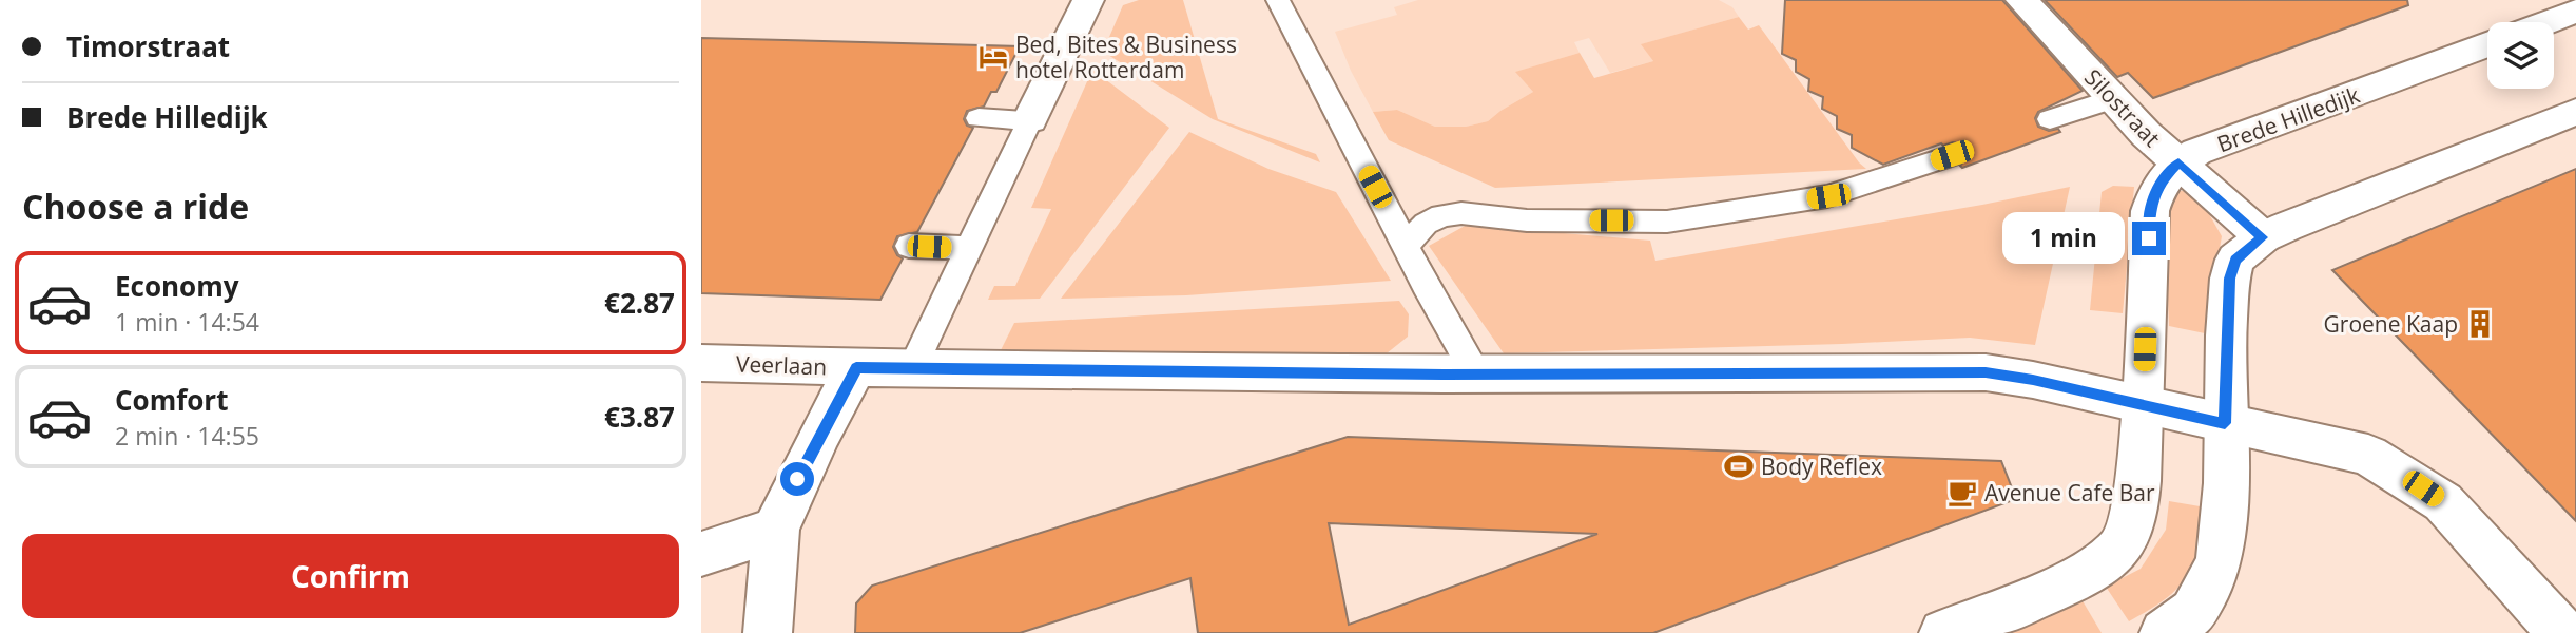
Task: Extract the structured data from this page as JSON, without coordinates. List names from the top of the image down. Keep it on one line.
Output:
{"streets":{"street":["Silostraat","Brede Hilledijk","Veerlaan"]},"crossings":[["Silostraat","Brede Hilledijk"],["Brede Hilledijk","Veerlaan"]],"places":{"hotel":["Bed, Bites & Business hotel Rotterdam"],"building":["Groene Kaap"],"sports":["Body Reflex"],"cafe":["Avenue Cafe Bar"]},"page":{"banner":["Timorstraat","Brede Hilledijk"],"heading":"Choose a ride","bubble":"1 min","list":[{"name":"Economy","note":"1 min · 14:54","value":"€2.87"},{"name":"Comfort","note":"2 min · 14:55","value":"€3.87"}],"buttons":"Confirm"}}
